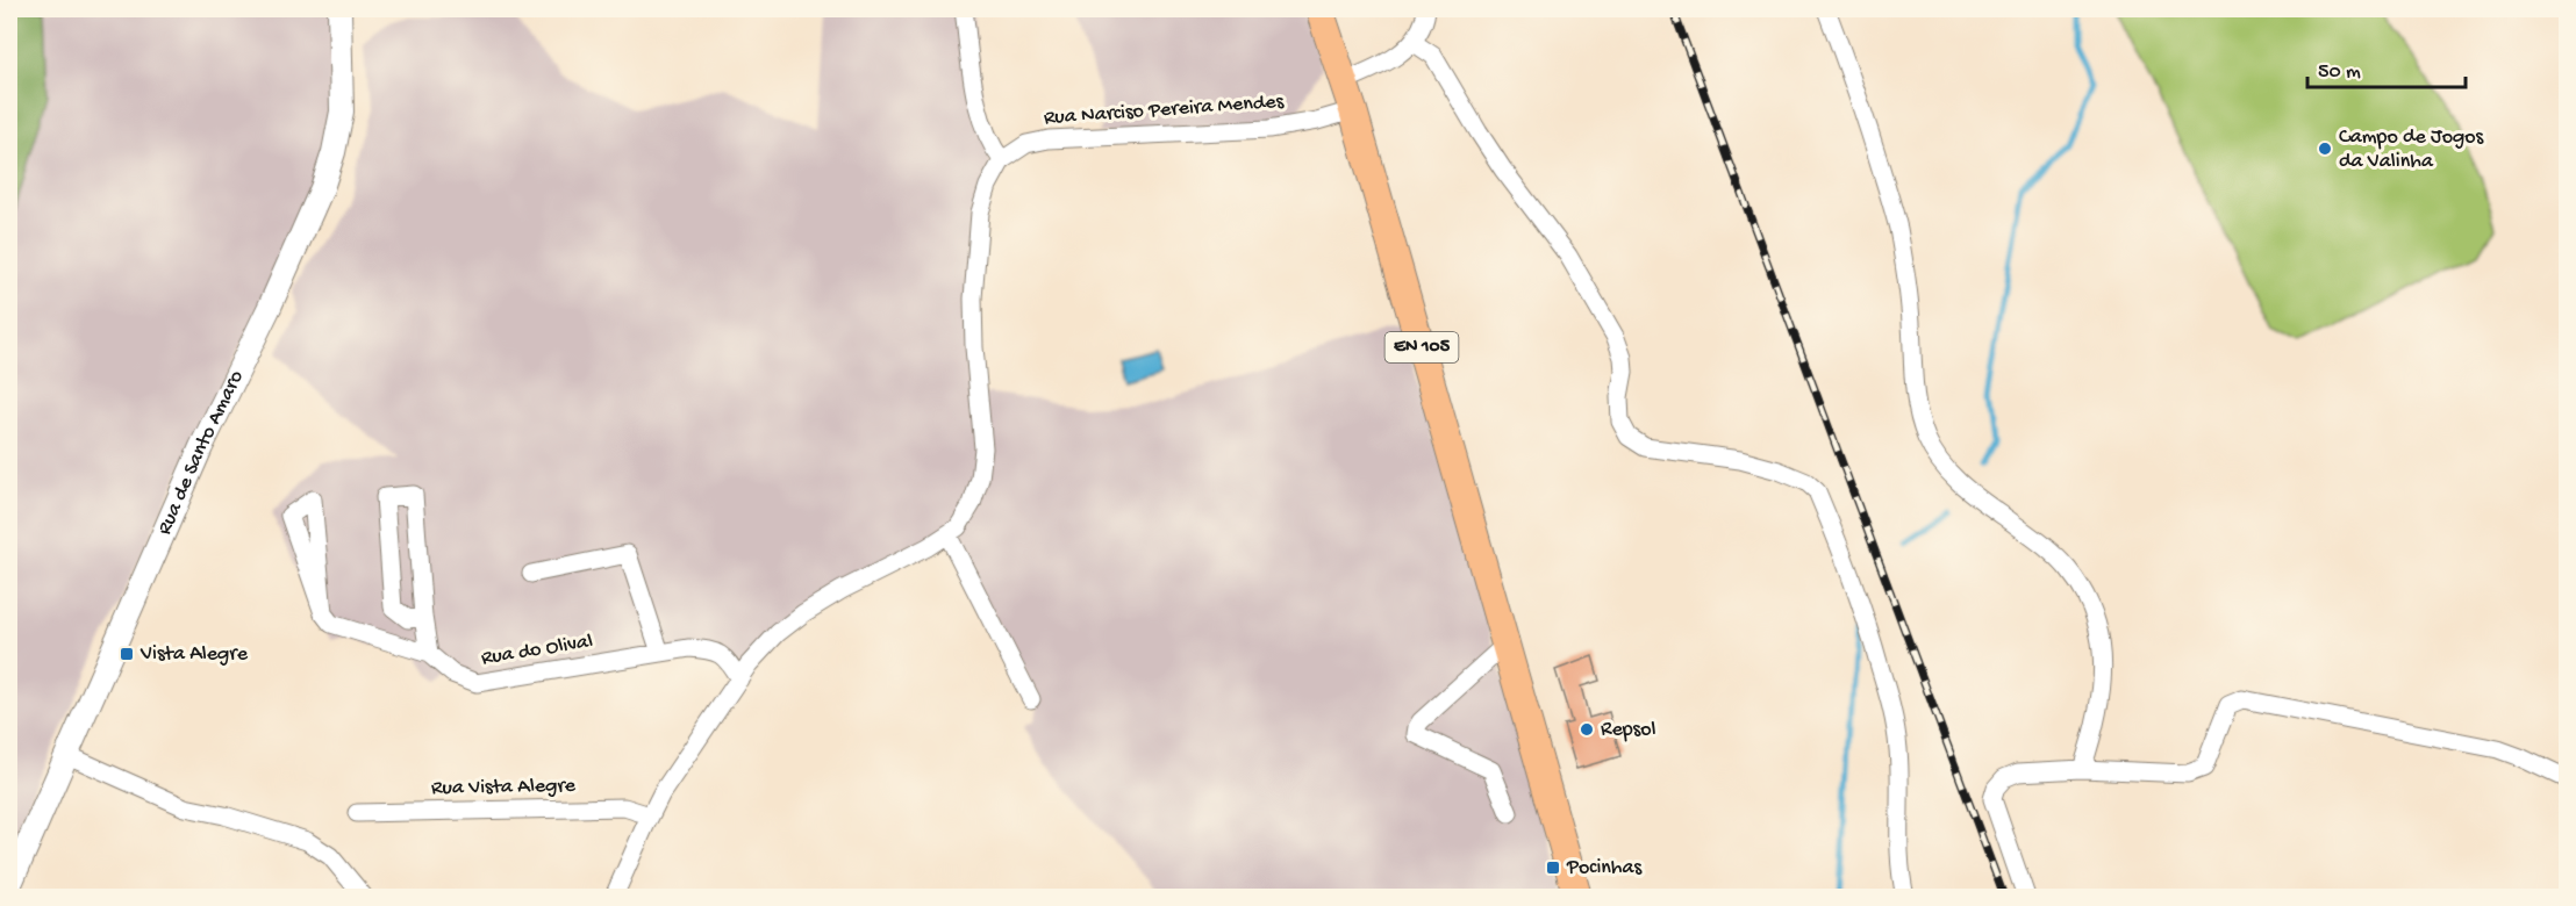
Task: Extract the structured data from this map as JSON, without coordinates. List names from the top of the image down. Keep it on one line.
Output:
{"streets":{"main road":["EN 105"],"street":["Rua Narciso Pereira Mendes","Rua de Santo Amaro","Rua do Olival","Rua Vista Alegre"]},"crossings":[["Rua Narciso Pereira Mendes","EN 105"]],"places":{"other":["Campo de Jogos da Valinha","Repsol"],"transit":["Vista Alegre","Pocinhas"]},"scale_bar":"50 m"}
